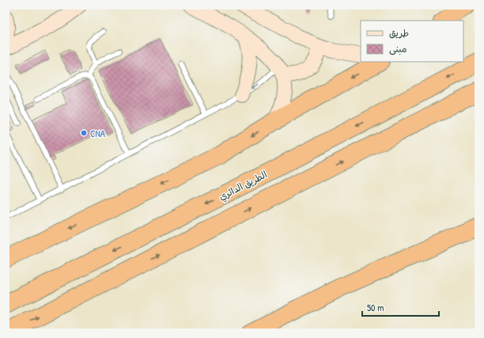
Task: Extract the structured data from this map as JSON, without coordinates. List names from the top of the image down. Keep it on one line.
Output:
{"streets":{"highway":["الطريق الدائري"]},"places":["CNA"],"legend":["طريق","مبنى"],"scale_bar":"50 m"}
